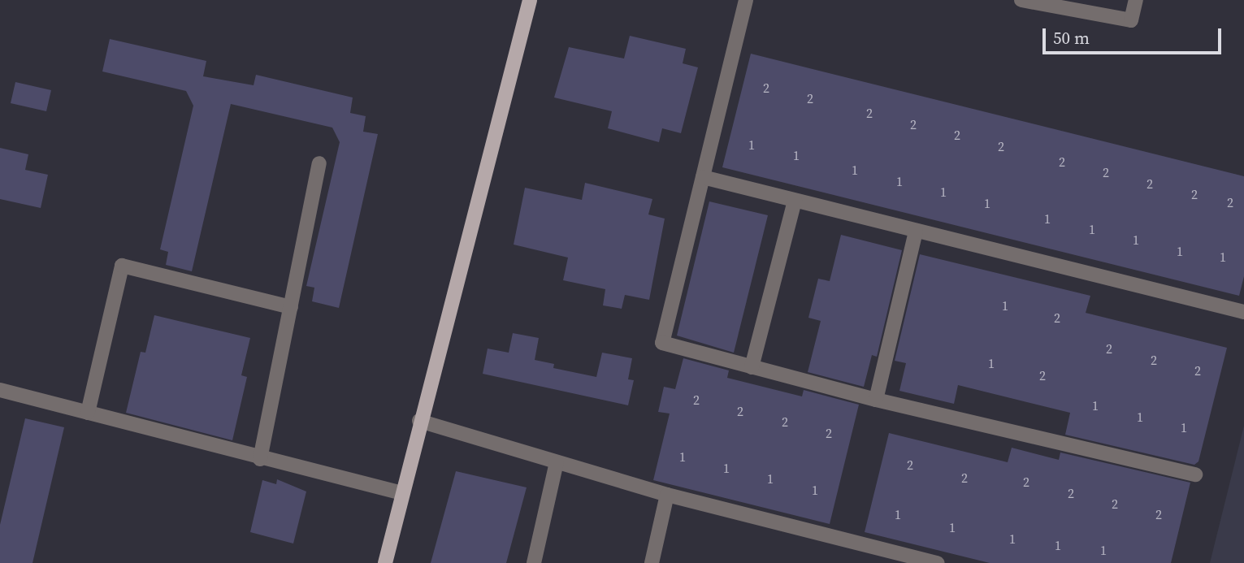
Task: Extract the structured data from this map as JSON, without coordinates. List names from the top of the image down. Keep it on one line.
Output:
{"house_numbers":["2","2","2","2","2","1","2","1","2","1","2","1","2","1","2","2","1","1","1","1","1","1","1","2","2","2","1","2","2","2","1","2","1","2","1","2","1","2","1","2","1","2","1","2","2","1","2","1","1","1","1"],"scale_bar":"50 m"}
